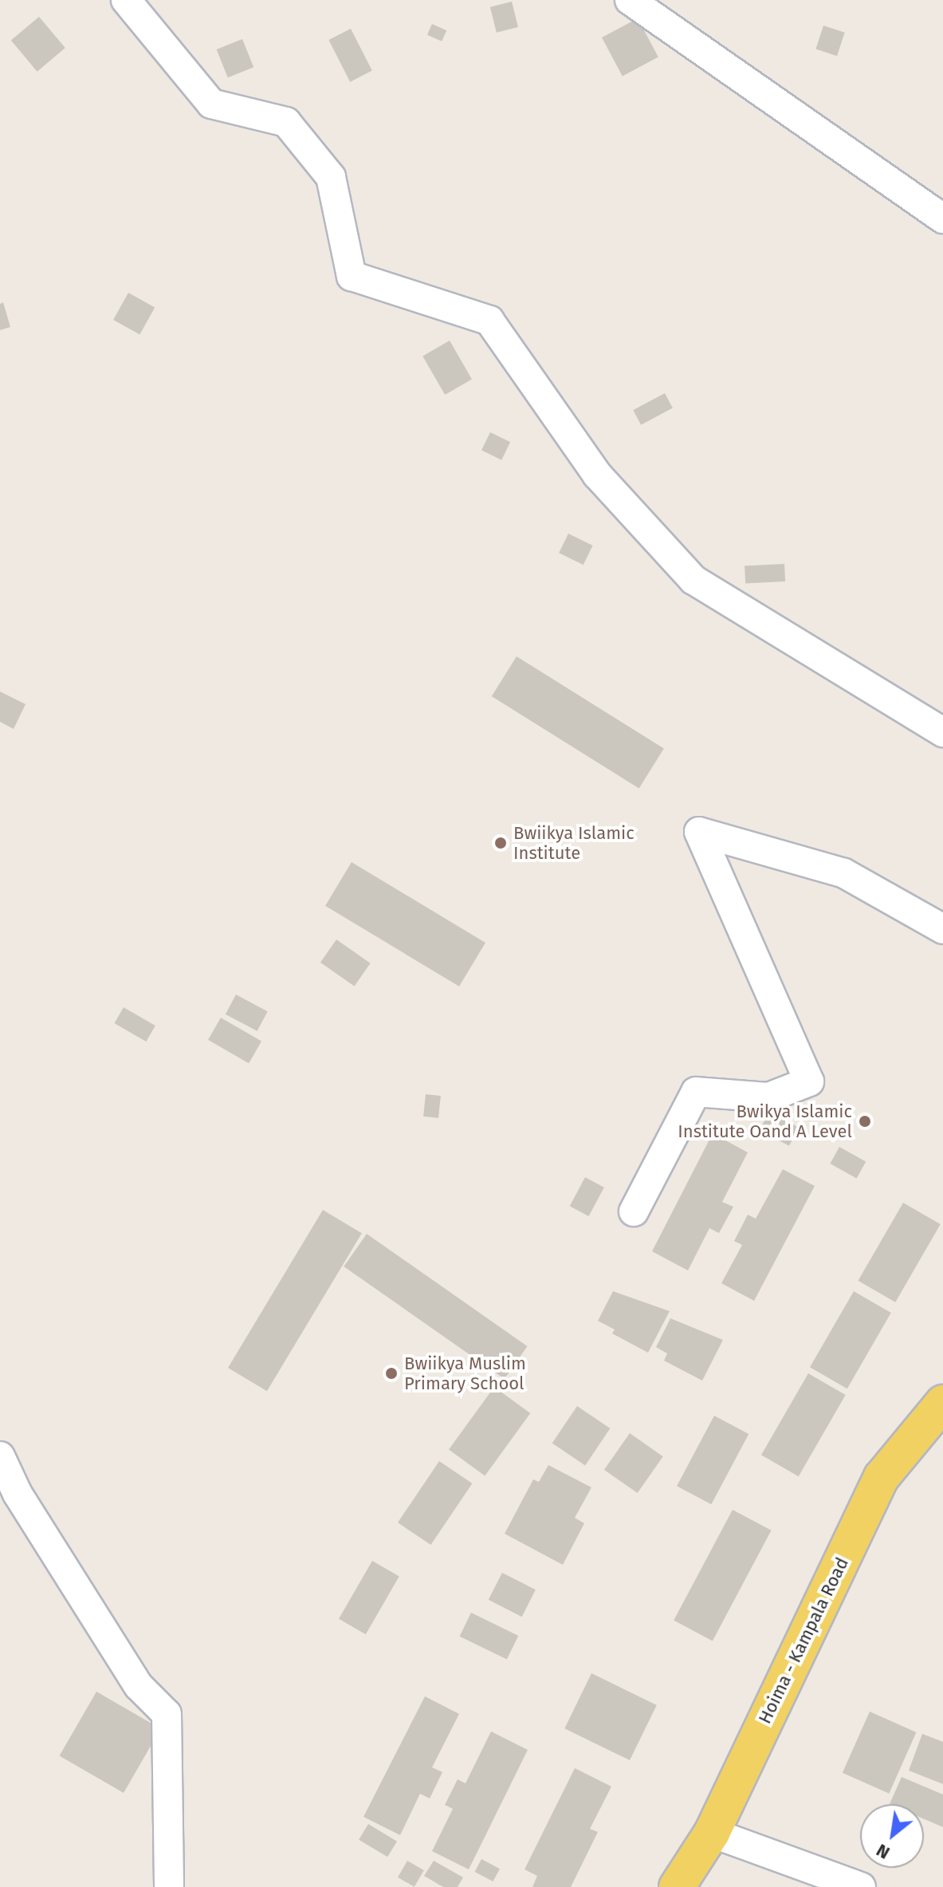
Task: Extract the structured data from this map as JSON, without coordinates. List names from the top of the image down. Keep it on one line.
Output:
{"streets":{"main road":["Hoima - Kampala Road"]},"places":["Bwiikya Islamic Institute","Bwikya Islamic Institute Oand A Level","Bwiikya Muslim Primary School"],"north":"bottom left"}
